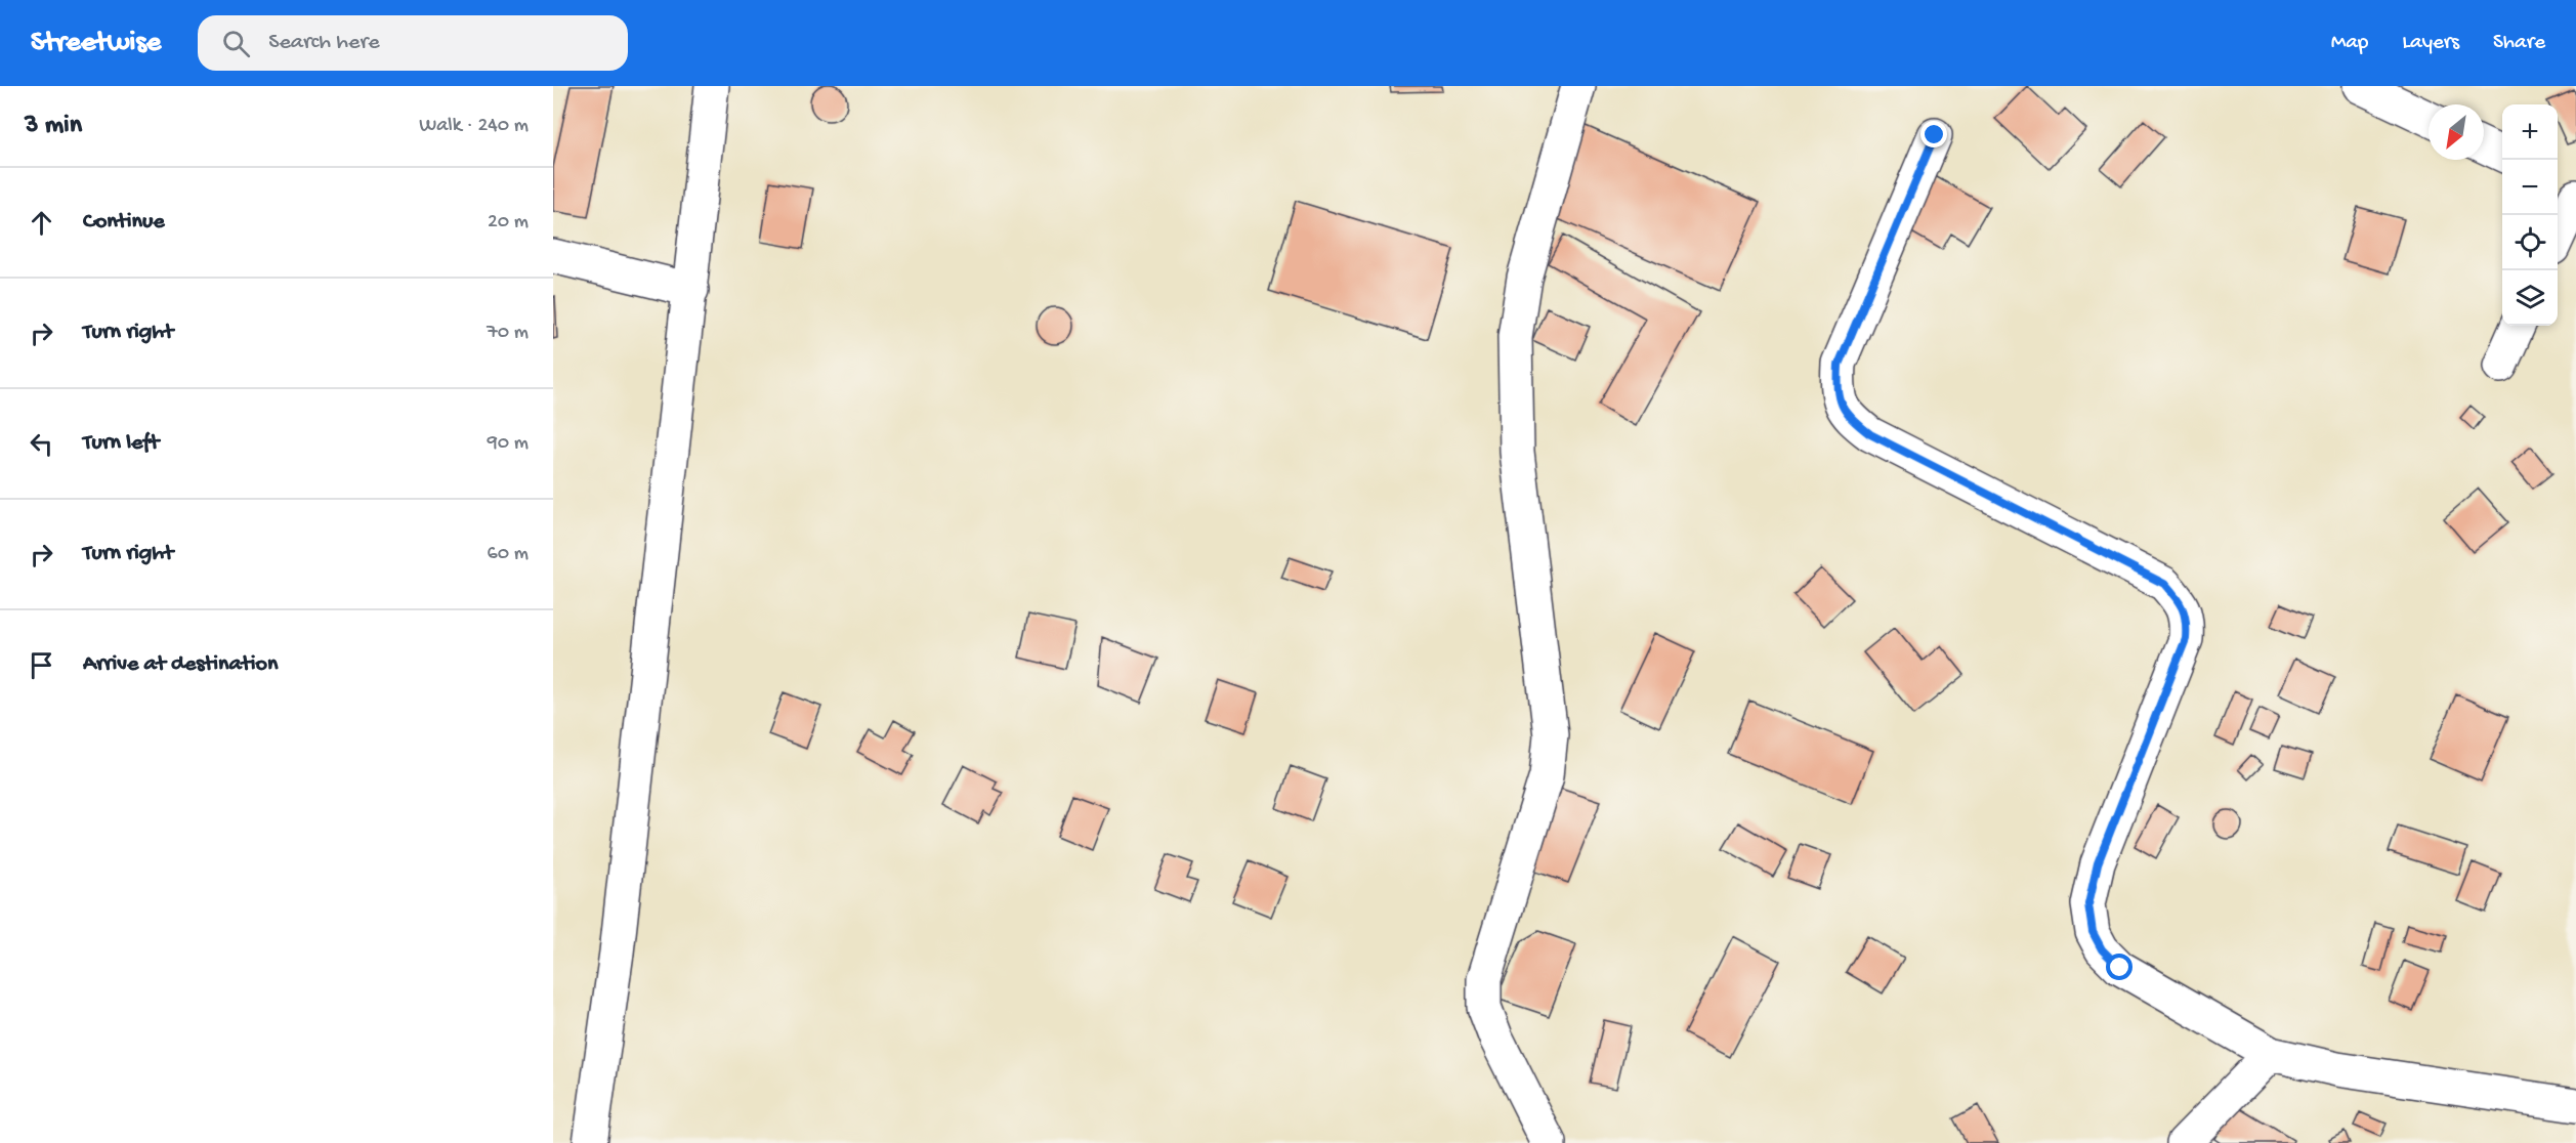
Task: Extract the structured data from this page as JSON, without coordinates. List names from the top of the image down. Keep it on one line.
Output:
{"north":"bottom left","page":{"header":"Streetwise","search":"Search here","nav":["Map","Layers","Share"],"heading":["3 min","Walk · 240 m"],"map_buttons":["+","−"],"list":[["Continue","20 m"],["Turn right","70 m"],["Turn left","90 m"],["Turn right","60 m"],"Arrive at destination"]}}
